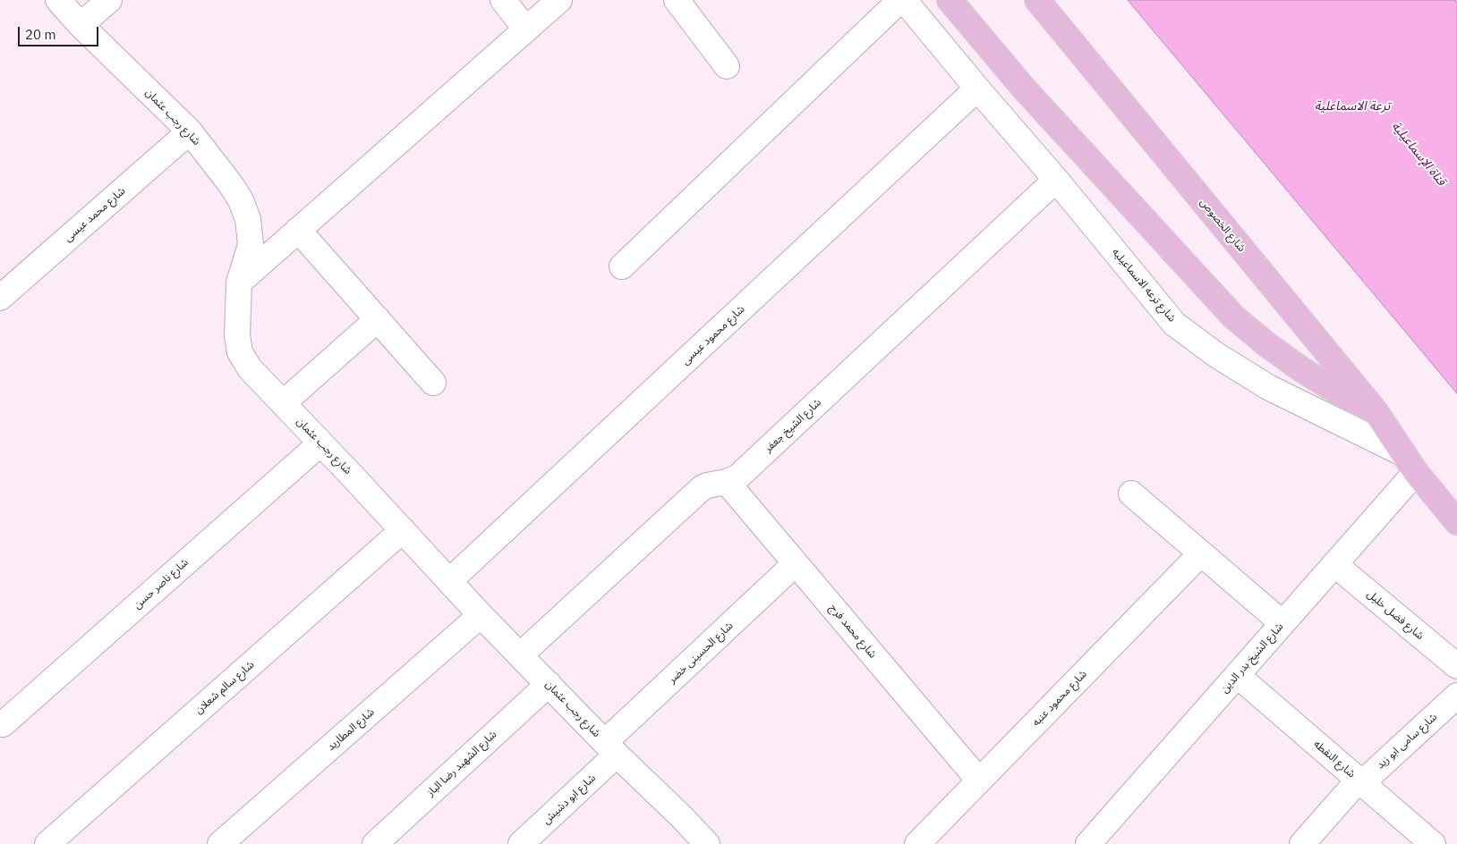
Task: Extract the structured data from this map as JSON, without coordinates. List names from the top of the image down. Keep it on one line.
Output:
{"streets":{"main road":["شارع الخصوص","شارع ترعه الاسماعيليه"],"street":["شارع رجب عثمان","شارع محمد عيسى","شارع محمود عيسى","شارع الشيخ جعفر","شارع ناصر حسن","شارع فضل خليل","شارع محمد فرج","شارع الحسينى خضر","شارع الشيخ بدر الدين","شارع سالم شعلان","شارع محمود عنبه","شارع المطاريد","شارع سامى ابو زيد","شارع النقطه","شارع الشهيد رضا الباز","شارع ابو دشيش"]},"crossings":[["شارع رجب عثمان","شارع محمد عيسى"],["شارع رجب عثمان","شارع محمود عيسى"],["شارع رجب عثمان","شارع الشيخ جعفر"],["شارع رجب عثمان","شارع ناصر حسن"],["شارع رجب عثمان","شارع الحسينى خضر"],["شارع رجب عثمان","شارع سالم شعلان"],["شارع رجب عثمان","شارع المطاريد"],["شارع رجب عثمان","شارع الشهيد رضا الباز"],["شارع رجب عثمان","شارع ابو دشيش"],["شارع الخصوص","شارع ترعه الاسماعيليه"],["شارع الخصوص","شارع الشيخ بدر الدين"],["شارع ترعه الاسماعيليه","شارع محمود عيسى"],["شارع ترعه الاسماعيليه","شارع الشيخ جعفر"],["شارع ترعه الاسماعيليه","شارع الشيخ بدر الدين"],["شارع الشيخ جعفر","شارع محمد فرج"],["شارع فضل خليل","شارع الشيخ بدر الدين"],["شارع محمد فرج","شارع الحسينى خضر"],["شارع محمد فرج","شارع محمود عنبه"],["شارع الحسينى خضر","شارع ابو دشيش"],["شارع الشيخ بدر الدين","شارع النقطه"],["شارع سامى ابو زيد","شارع النقطه"]],"water":["ترعة الاسماعلية","قناة الإسماعيلية"],"scale_bar":"20 m"}
